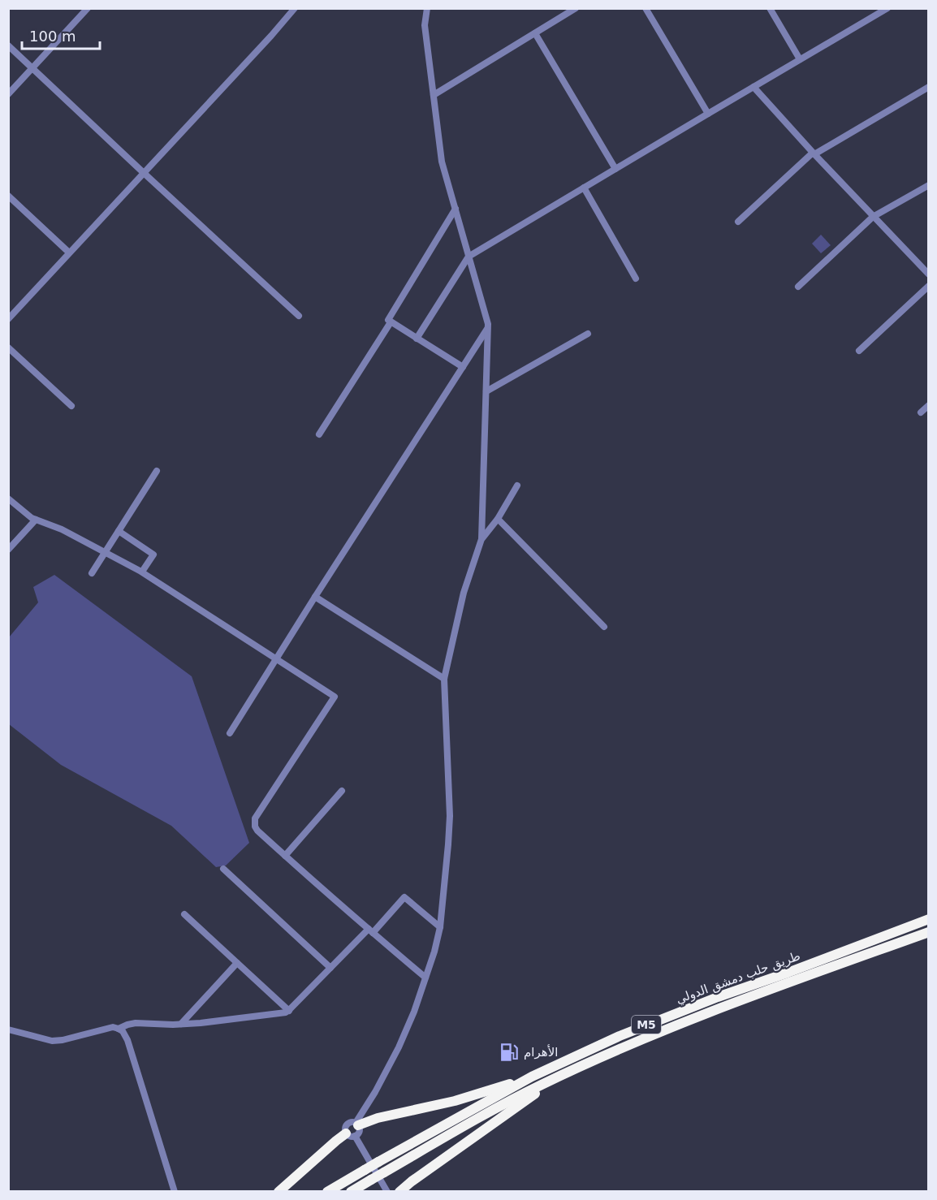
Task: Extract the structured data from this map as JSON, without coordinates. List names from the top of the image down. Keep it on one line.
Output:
{"streets":{"highway":["طريق حلب دمشق الدولي","M5"]},"places":{"fuel station":["الأهرام"]},"scale_bar":"100 m"}
